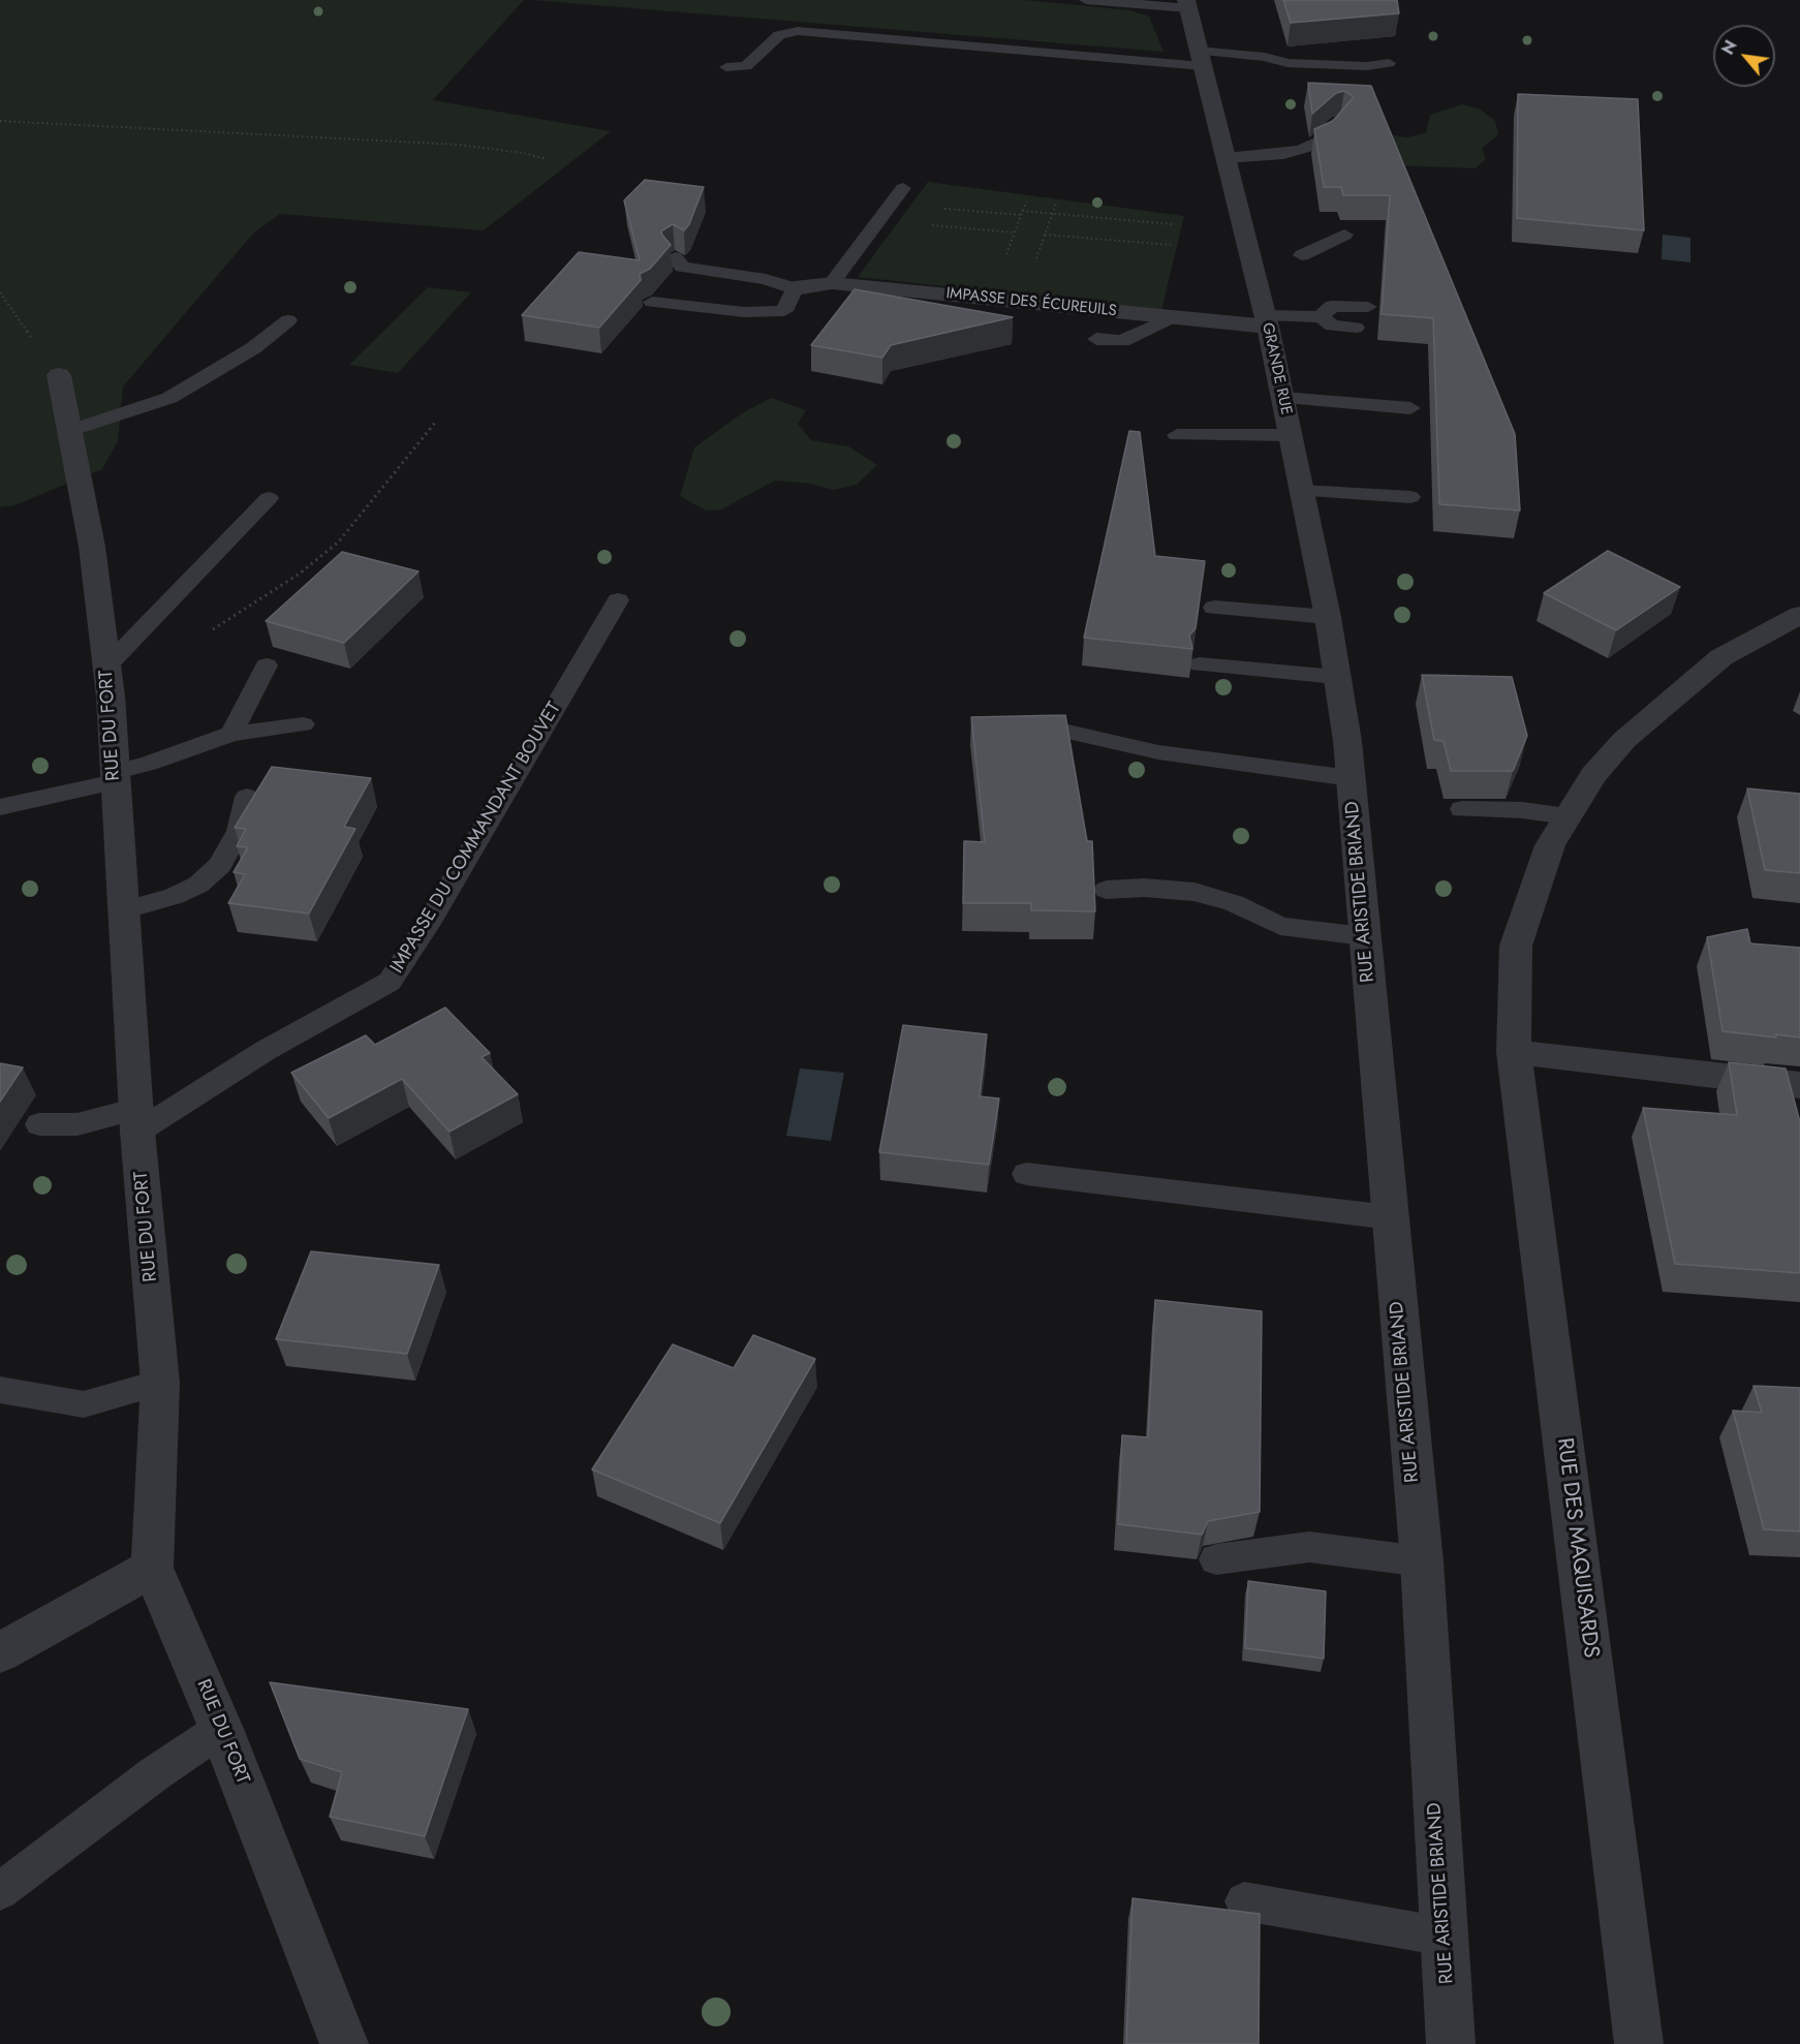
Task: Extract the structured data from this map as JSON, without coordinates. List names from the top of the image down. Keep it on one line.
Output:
{"streets":{"street":["IMPASSE DES ÉCUREUILS","GRANDE RUE","RUE DU FORT","RUE ARISTIDE BRIAND","RUE DES MAQUISARDS"],"lane":["IMPASSE DU COMMANDANT BOUVET"]},"crossings":[["IMPASSE DES ÉCUREUILS","GRANDE RUE"],["GRANDE RUE","RUE ARISTIDE BRIAND"],["RUE DU FORT","IMPASSE DU COMMANDANT BOUVET"]],"north":"top left"}
